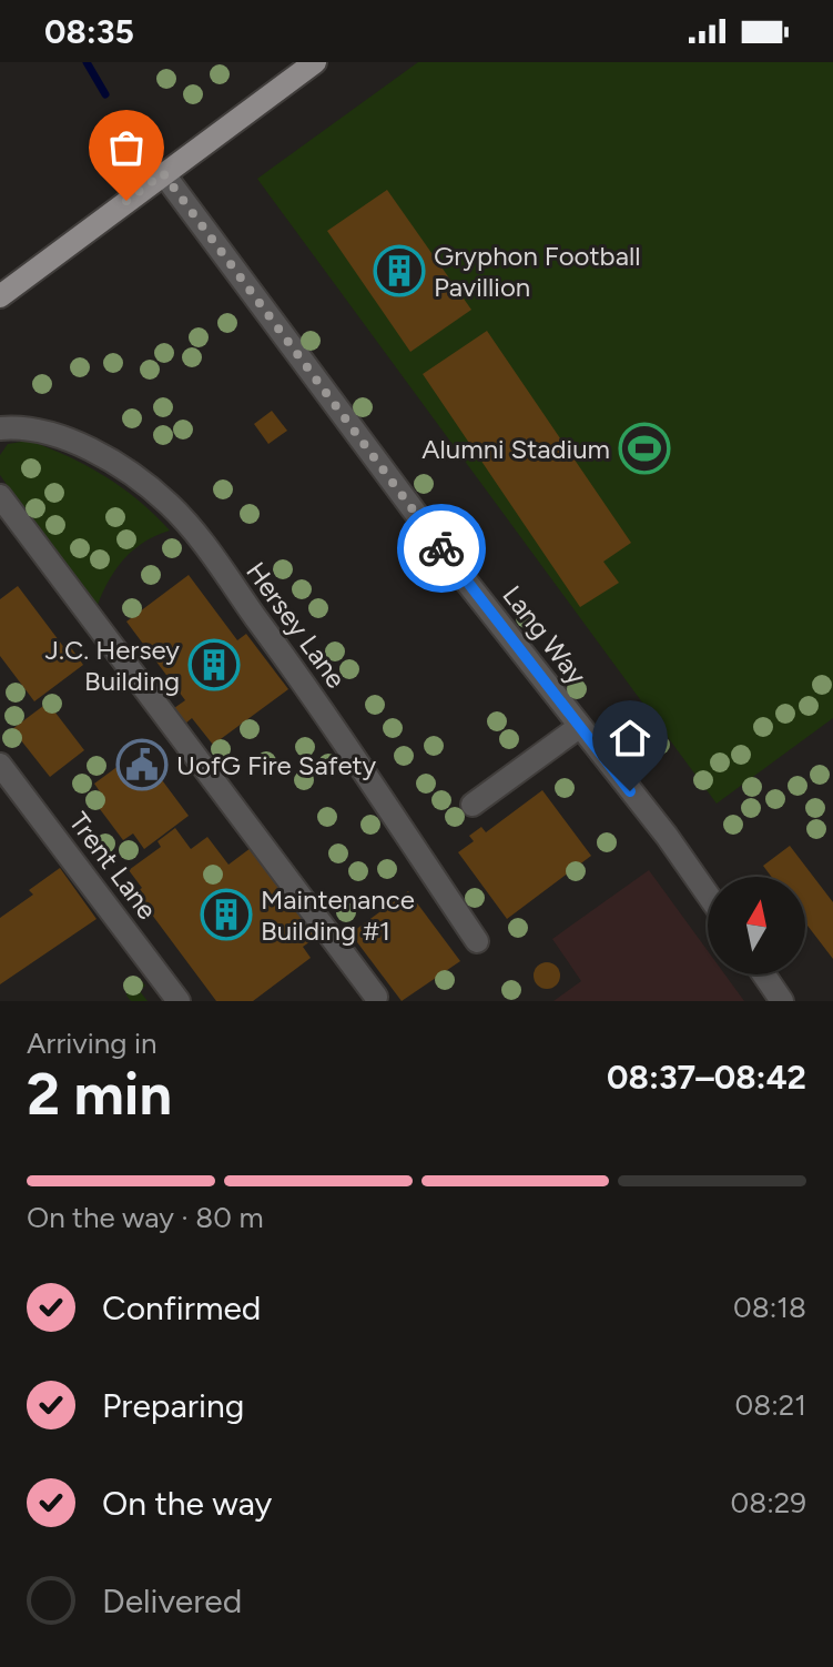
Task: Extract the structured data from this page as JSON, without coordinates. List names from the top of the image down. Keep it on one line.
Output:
{"streets":{"street":["Hersey Lane","Lang Way","Trent Lane"]},"places":{"building":["Gryphon Football Pavillion","J.C. Hersey Building","Maintenance Building #1"],"sports":["Alumni Stadium"],"public building":["UofG Fire Safety"]},"north":"top","page":{"status":"08:35","heading":["2 min","Arriving in","08:37–08:42"],"bar":"On the way · 80 m","list":[["Confirmed","08:18"],["Preparing","08:21"],["On the way","08:29"],"Delivered"]}}
